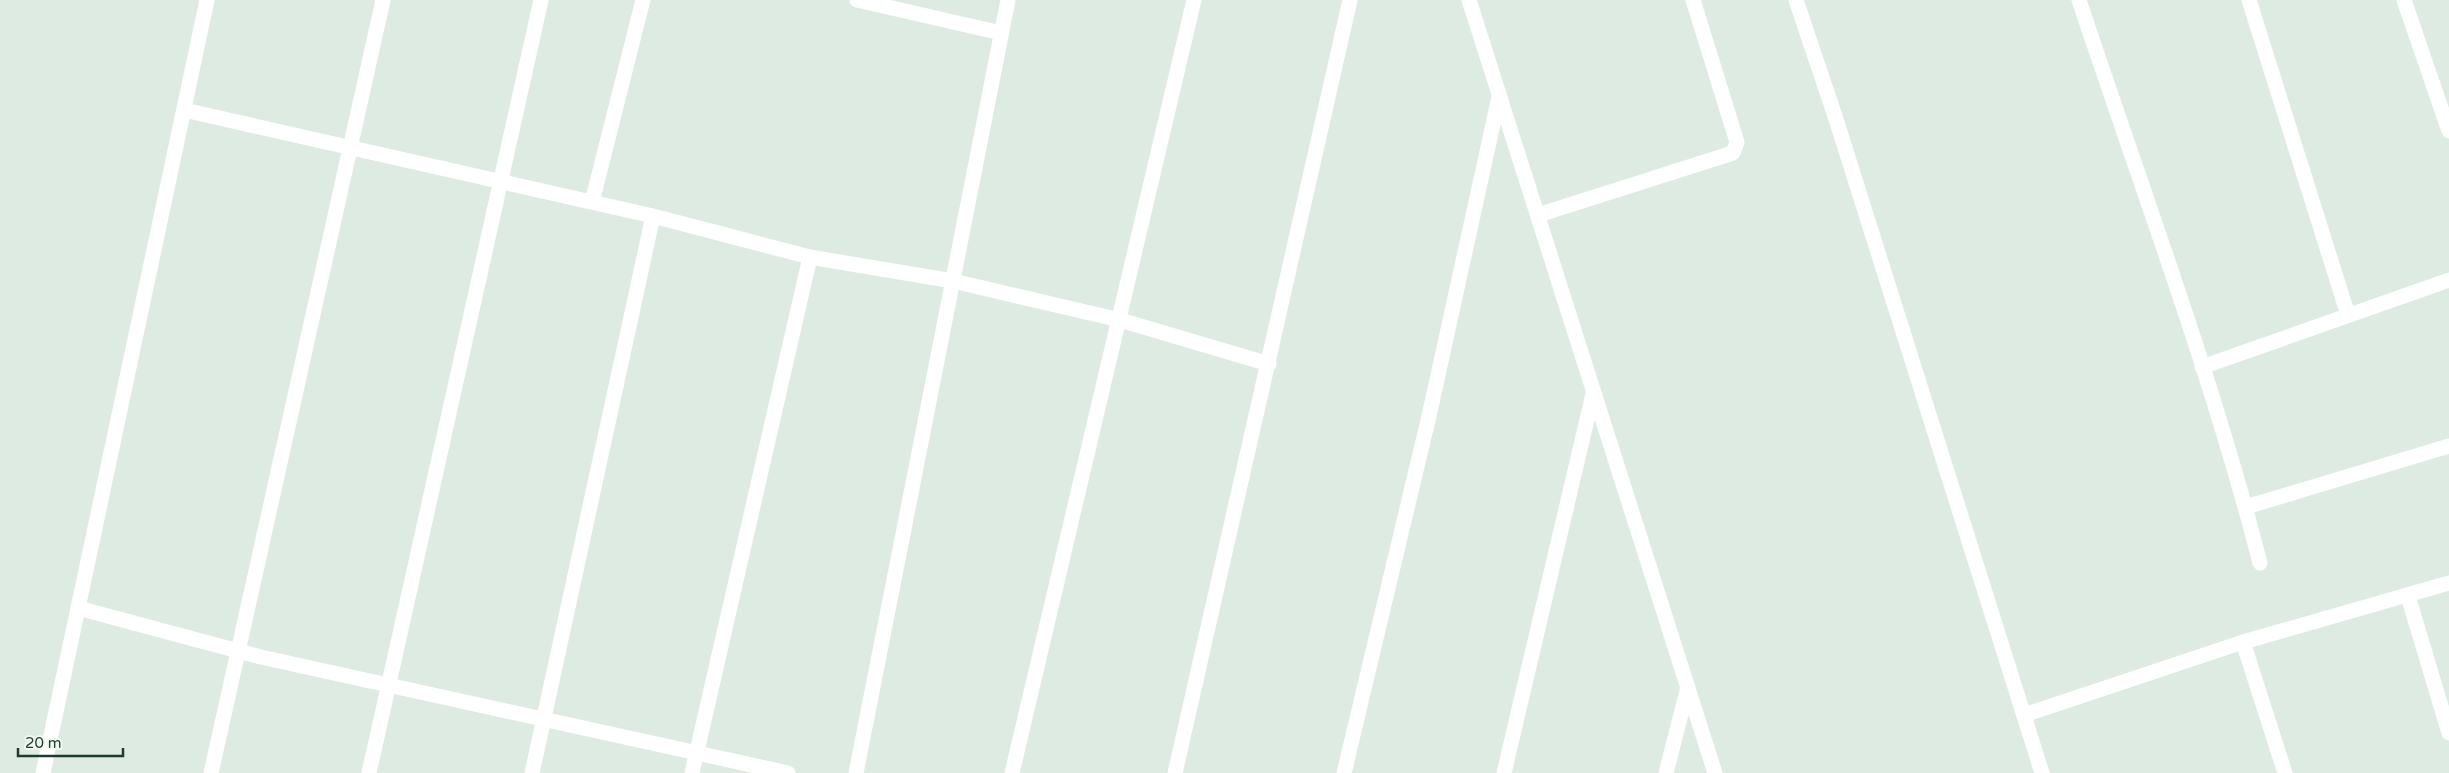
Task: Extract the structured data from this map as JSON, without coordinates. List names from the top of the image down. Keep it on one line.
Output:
{"scale_bar":"20 m"}
